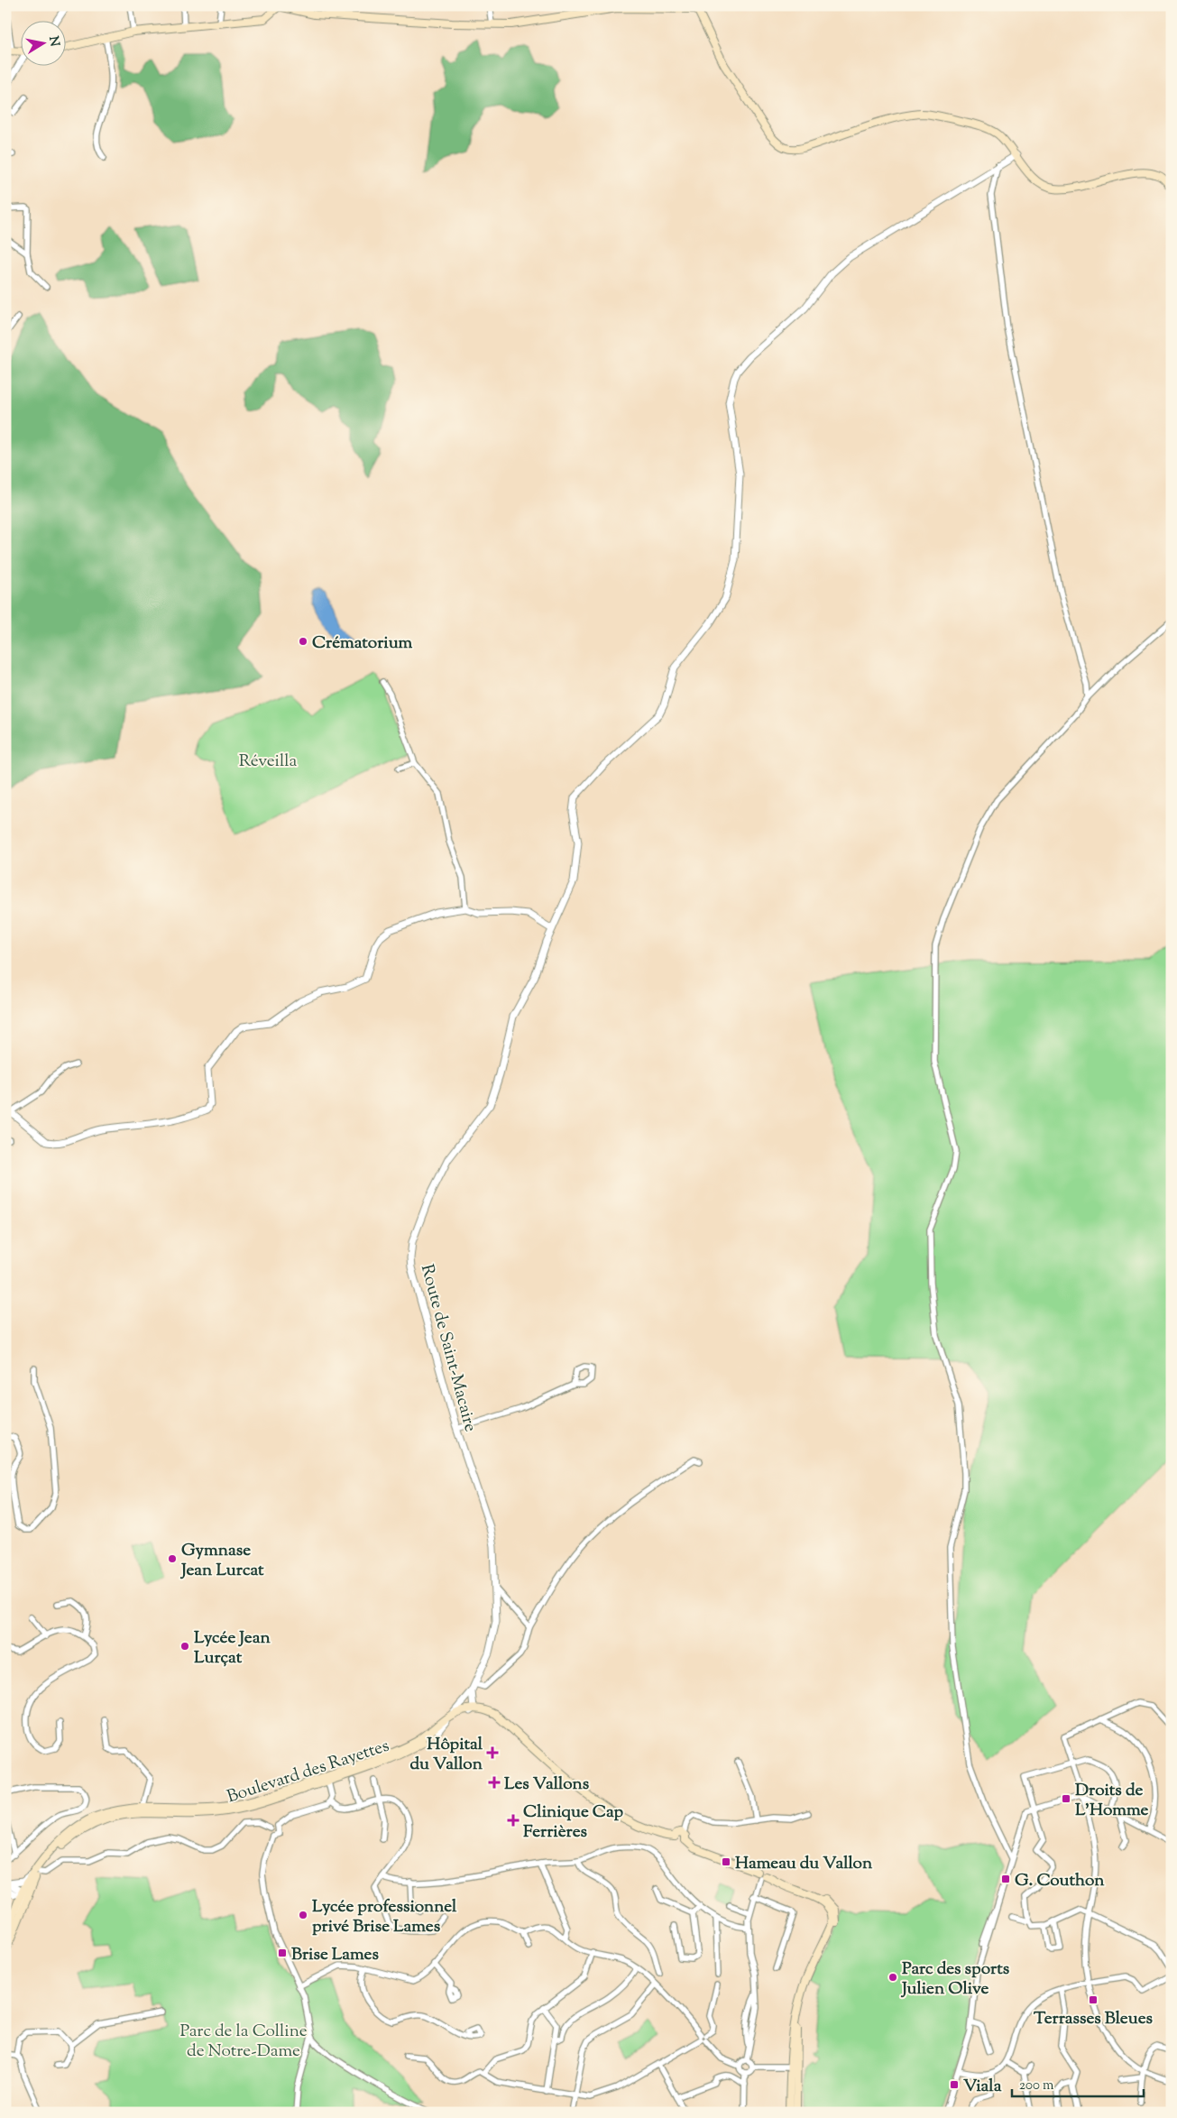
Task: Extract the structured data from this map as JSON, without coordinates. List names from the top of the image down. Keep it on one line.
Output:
{"streets":{"main road":["Boulevard des Rayettes"],"street":["Route de Saint-Macaire"]},"crossings":[["Route de Saint-Macaire","Boulevard des Rayettes"]],"parks":["Réveilla","Parc de la Colline de Notre-Dame"],"places":{"other":["Crématorium","Gymnase Jean Lurcat","Lycée Jean Lurçat","Lycée professionnel privé Brise Lames","Parc des sports Julien Olive"],"health":["Hôpital du Vallon","Les Vallons","Clinique Cap Ferrières"],"transit":["Droits de L’Homme","Hameau du Vallon","G. Couthon","Brise Lames","Terrasses Bleues","Viala"]},"scale_bar":"200 m","north":"right"}
